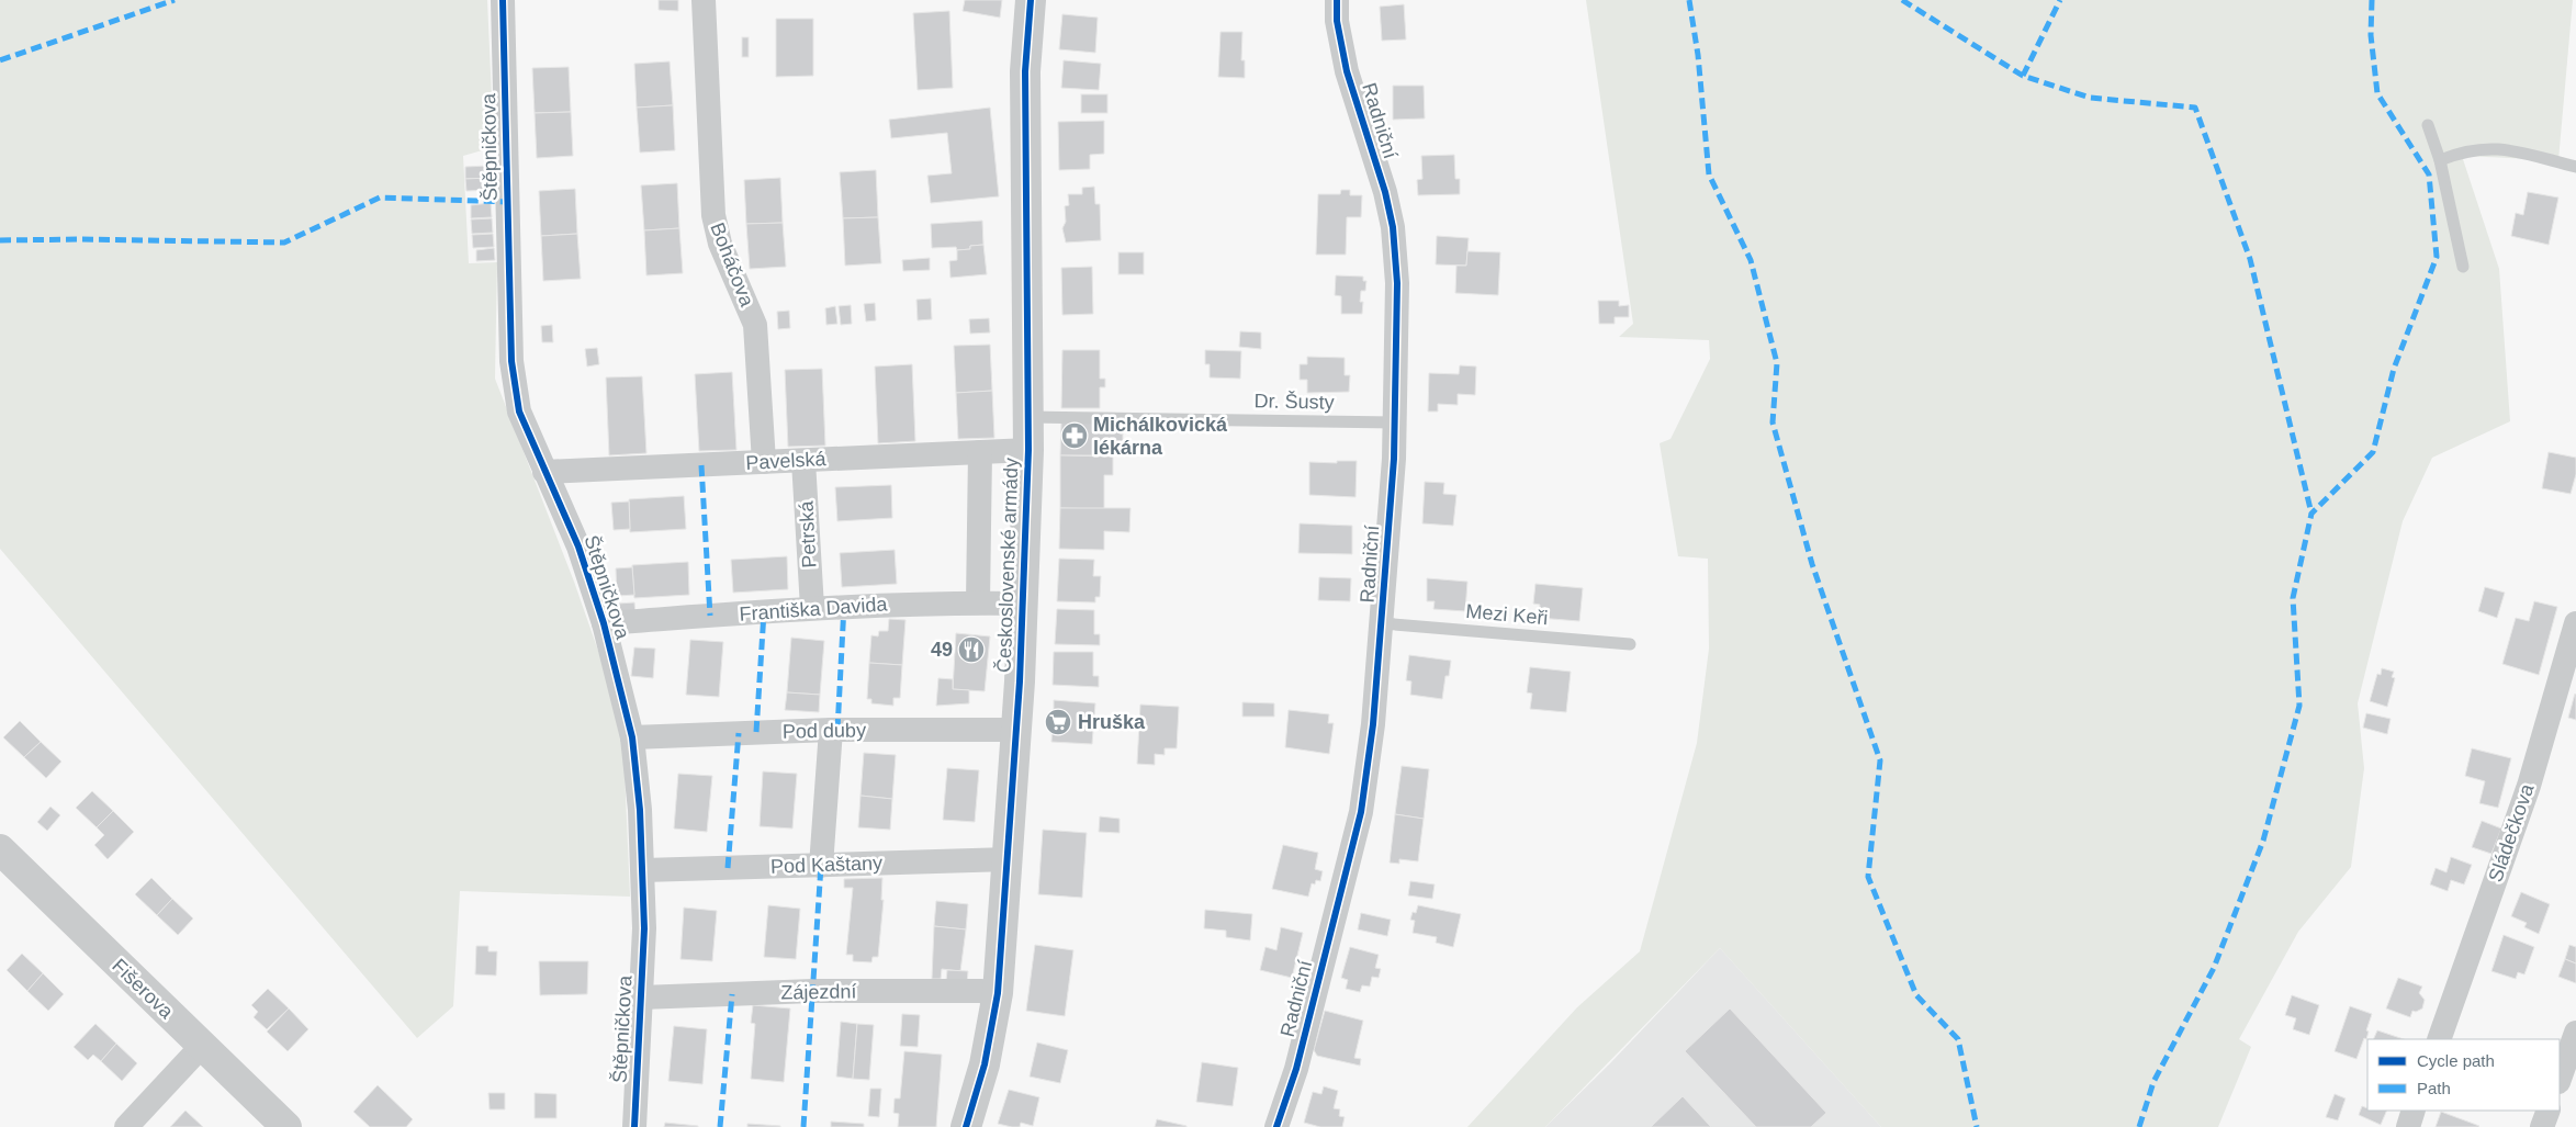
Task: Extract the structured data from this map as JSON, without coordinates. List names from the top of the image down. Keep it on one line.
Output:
{"streets":{"street":["Radniční","Štěpničkova","Boháčova","Pavelská","Petrská","Československé armády","Františka Davida","Pod duby","Sládečkova","Pod Kaštany","Fišerova","Zájezdní"],"lane":["Dr. Šusty","Mezi Keři"]},"crossings":[["Radniční","Dr. Šusty"],["Radniční","Mezi Keři"],["Štěpničkova","Pavelská"],["Štěpničkova","Františka Davida"],["Štěpničkova","Pod duby"],["Štěpničkova","Pod Kaštany"],["Štěpničkova","Zájezdní"],["Boháčova","Pavelská"],["Dr. Šusty","Československé armády"],["Pavelská","Petrská"],["Pavelská","Československé armády"],["Petrská","Františka Davida"],["Československé armády","Františka Davida"],["Československé armády","Pod duby"],["Československé armády","Pod Kaštany"],["Československé armády","Zájezdní"]],"places":{"pharmacy":["Michálkovická lékárna"],"restaurant":["49"],"supermarket":["Hruška"]},"legend":["Cycle path","Path"]}
